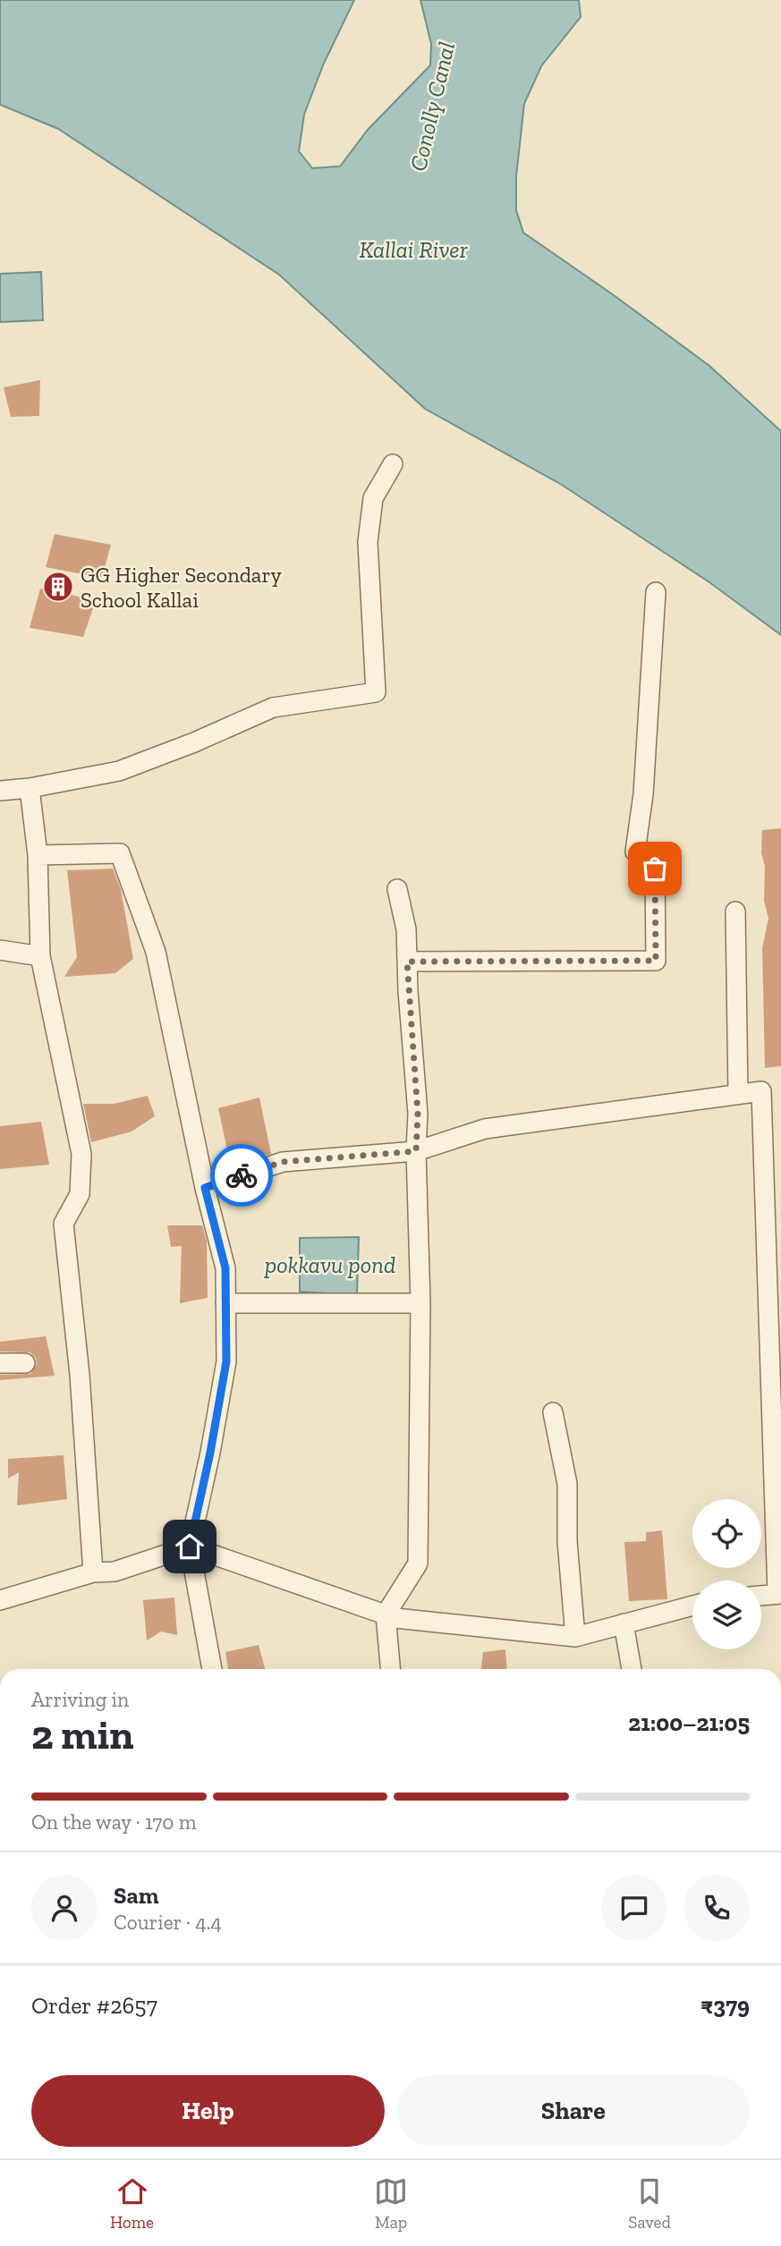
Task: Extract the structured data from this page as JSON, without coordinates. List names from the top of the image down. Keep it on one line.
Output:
{"water":["Conolly Canal","Kallai River","pokkavu pond"],"places":{"building":["GG Higher Secondary School Kallai"]},"page":{"heading":["2 min","Arriving in","21:00–21:05"],"panel":["Sam","Courier · 4.4","Order #2657","₹379"],"bar":"On the way · 170 m","buttons":["Help","Share"],"tabs":["Home","Map","Saved"]}}
